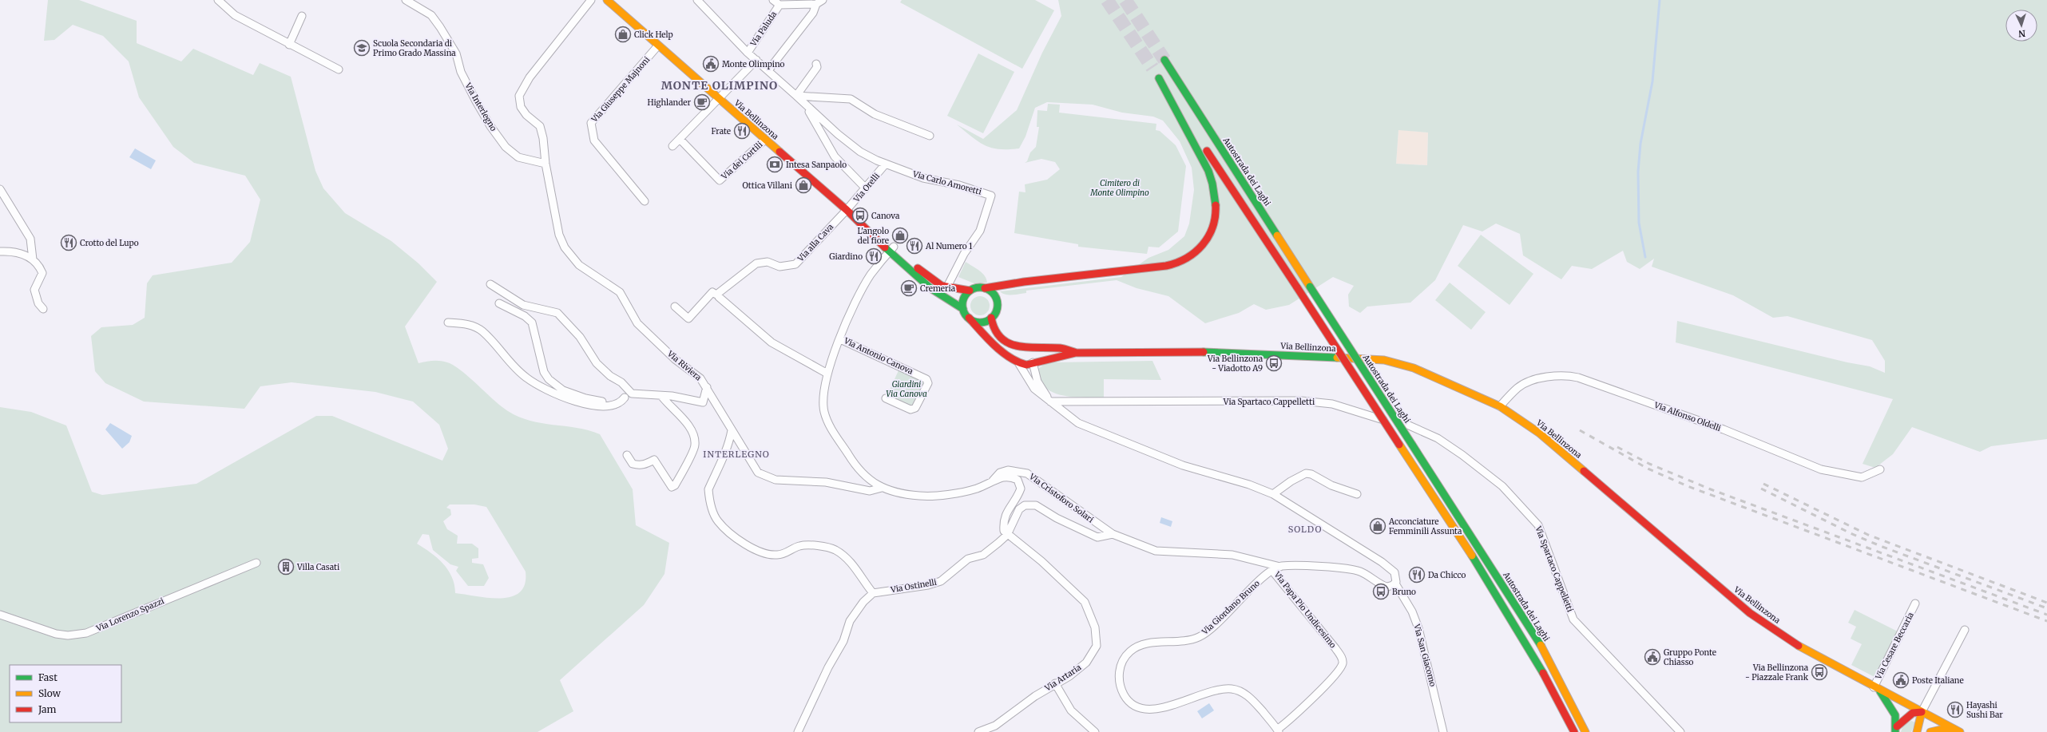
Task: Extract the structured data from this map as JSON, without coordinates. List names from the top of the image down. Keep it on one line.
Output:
{"streets":{"main road":["Via Bellinzona","Autostrada dei Laghi"],"street":["Via Paluda","Via Giuseppe Majnoni","Via Interlegno","Via dei Cortili","Via Carlo Amoretti","Via Orelli","Via alla Cava","Via Antonio Canova","Via Riviera","Via Spartaco Cappelletti","Via Alfonso Oldelli","Via Cristoforo Solari","Via Ostinelli","Via Giordano Bruno","Via Papa Pio Undicesimo","Via Lorenzo Spazzi","Via Cesare Beccaria","Via San Giacomo","Via Artaria"]},"crossings":[["Via Paluda","Via Carlo Amoretti"],["Via Giuseppe Majnoni","Via Bellinzona"],["Via Interlegno","Via Riviera"],["Via Bellinzona","Via dei Cortili"],["Via Bellinzona","Via Carlo Amoretti"],["Via Bellinzona","Via Orelli"],["Via Bellinzona","Via alla Cava"],["Via Bellinzona","Via Antonio Canova"],["Via Bellinzona","Via Alfonso Oldelli"],["Via Bellinzona","Via Cesare Beccaria"],["Via Carlo Amoretti","Via Orelli"],["Via Orelli","Via alla Cava"],["Via Antonio Canova","Via Riviera"],["Via Cristoforo Solari","Via Ostinelli"],["Via Cristoforo Solari","Via Papa Pio Undicesimo"],["Via Cristoforo Solari","Via Artaria"],["Via Ostinelli","Via Artaria"],["Via Giordano Bruno","Via Papa Pio Undicesimo"],["Via Papa Pio Undicesimo","Via San Giacomo"]],"districts":["MONTE OLIMPINO","INTERLEGNO","SOLDO"],"parks":["Cimitero di Monte Olimpino","Giardini Via Canova"],"places":{"shop":["Click Help","Ottica Villani","L'angolo del fiore","Acconciature Femminili Assunta"],"school or university":["Scuola Secondaria di Primo Grado Massina"],"public building":["Monte Olimpino","Gruppo Ponte Chiasso","Poste Italiane"],"cafe":["Highlander","Cremeria"],"restaurant":["Frate","Crotto del Lupo","Al Numero 1","Giardino","Da Chicco","Hayashi Sushi Bar"],"bank":["Intesa Sanpaolo"],"bus stop":["Canova","Via Bellinzona - Viadotto A9","Bruno","Via Bellinzona - Piazzale Frank"],"building":["Villa Casati"]},"legend":["Fast","Slow","Jam"],"north":"bottom"}
